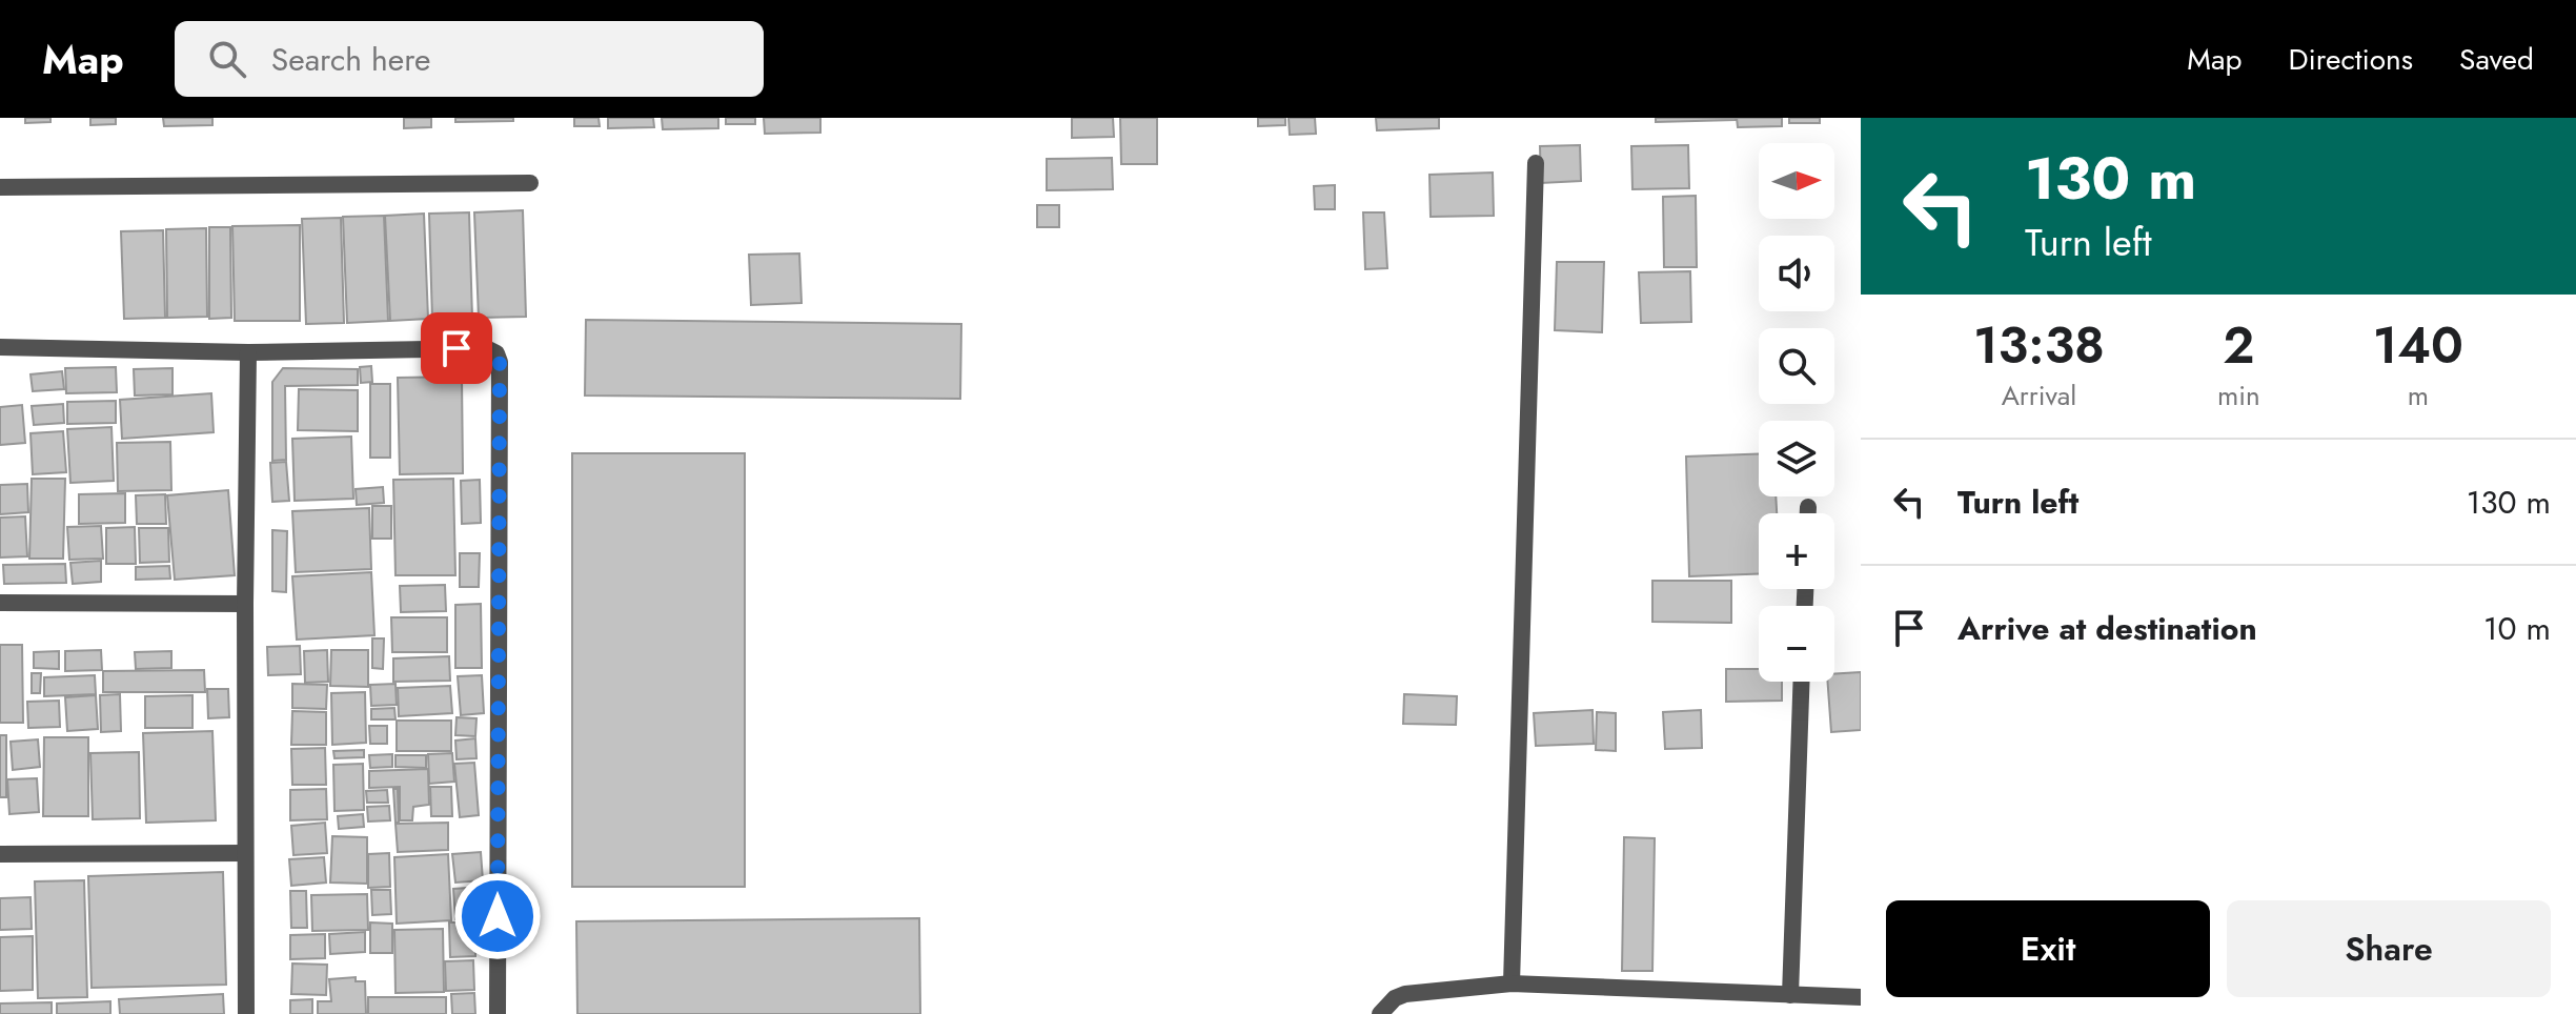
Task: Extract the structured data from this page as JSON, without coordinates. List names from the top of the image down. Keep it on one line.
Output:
{"north":"right","page":{"header":"Map","search":"Search here","nav":["Map","Directions","Saved"],"turn":["130 m","Turn left"],"map_buttons":["+","−"],"eta":["13:38","Arrival","2","min","140","m"],"list":[{"name":"Turn left","value":"130 m"},{"name":"Arrive at destination","value":"10 m"}],"buttons":["Exit","Share"]}}
